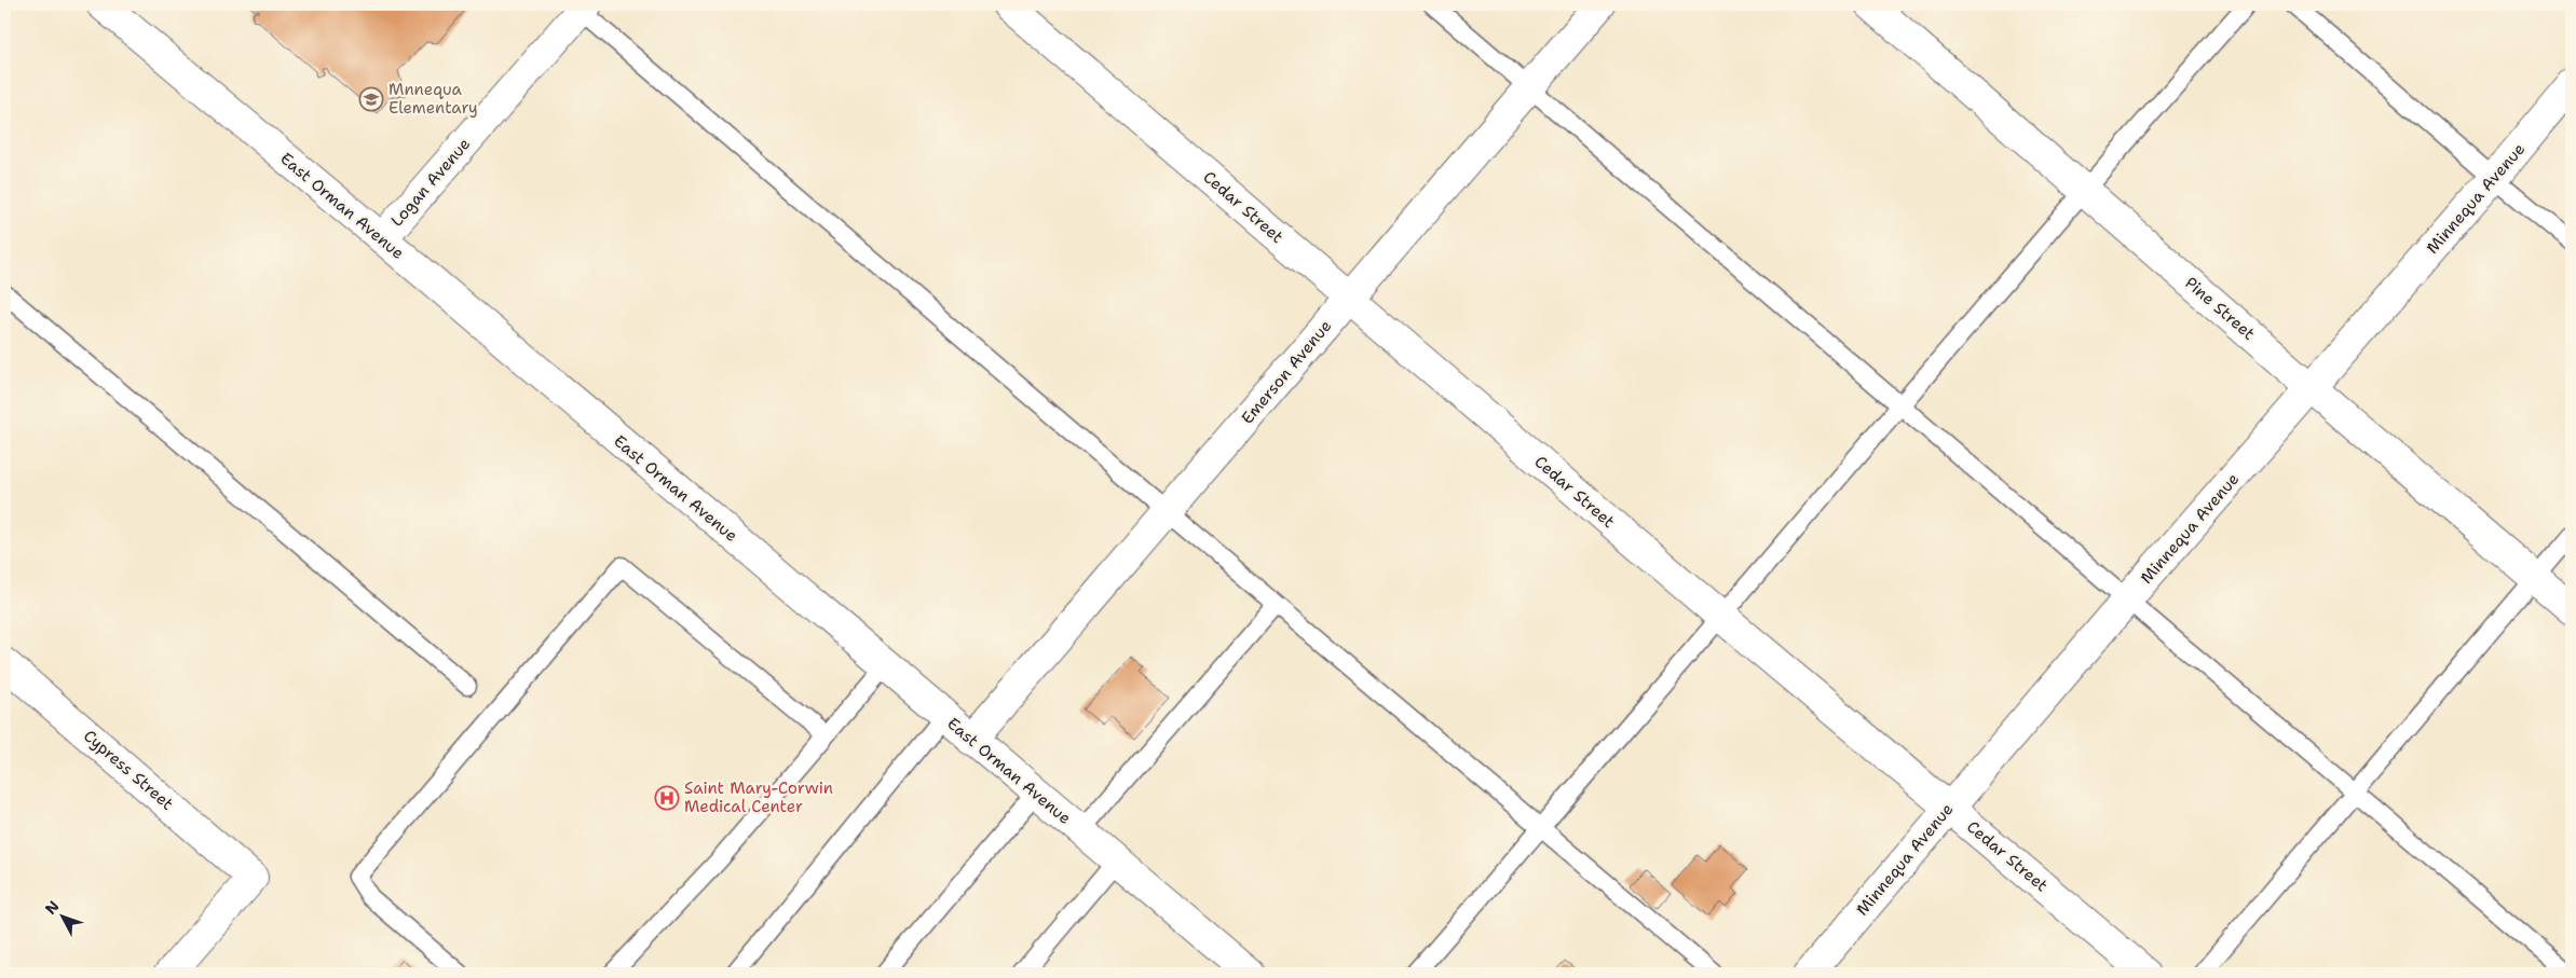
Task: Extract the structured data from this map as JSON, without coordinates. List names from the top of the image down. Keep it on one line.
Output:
{"streets":{"street":["Logan Avenue","Minnequa Avenue","East Orman Avenue","Cedar Street","Pine Street","Emerson Avenue","Cypress Street"]},"crossings":[["Logan Avenue","East Orman Avenue"],["Minnequa Avenue","Cedar Street"],["Minnequa Avenue","Pine Street"],["East Orman Avenue","Emerson Avenue"],["Cedar Street","Emerson Avenue"]],"places":{"school or university":["Mnnequa Elementary"],"hospital":["Saint Mary-Corwin Medical Center"]},"north":"top left"}
